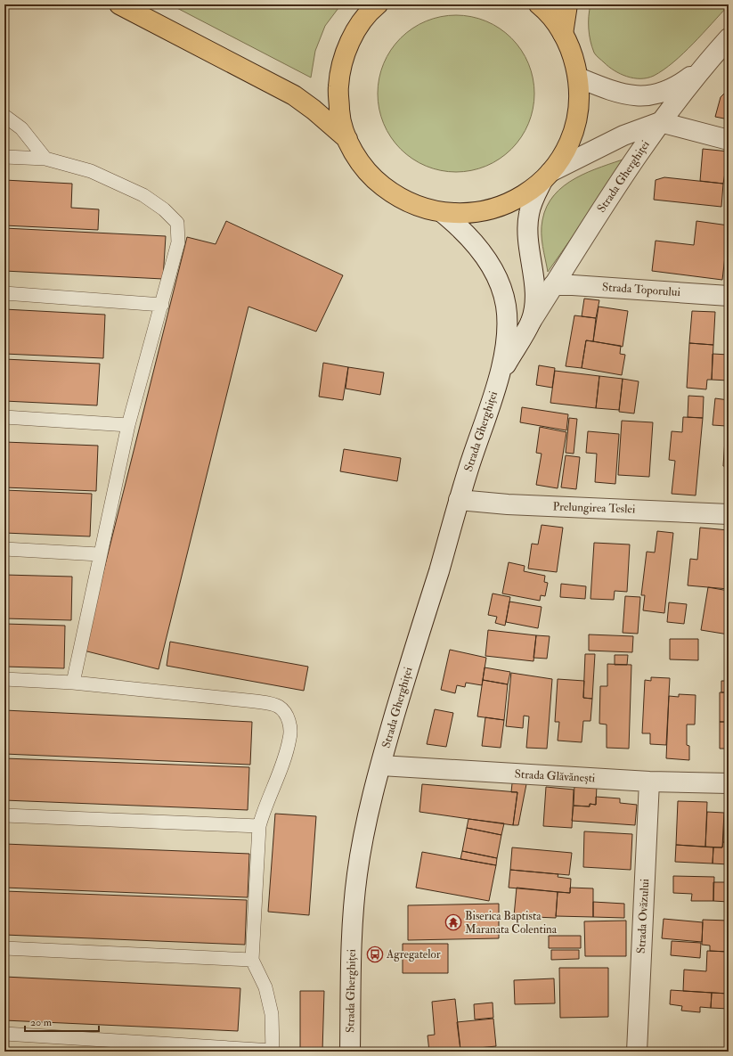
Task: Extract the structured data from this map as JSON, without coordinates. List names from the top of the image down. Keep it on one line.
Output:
{"streets":{"street":["Strada Gherghiței","Strada Toporului","Prelungirea Teslei","Strada Glăvănești","Strada Ovăzului"]},"crossings":[["Strada Gherghiței","Strada Toporului"],["Strada Gherghiței","Prelungirea Teslei"],["Strada Gherghiței","Strada Glăvănești"],["Strada Glăvănești","Strada Ovăzului"]],"places":{"temple":["Biserica Baptista Maranata Colentina"],"bus stop":["Agregatelor"]},"scale_bar":"20 m"}
